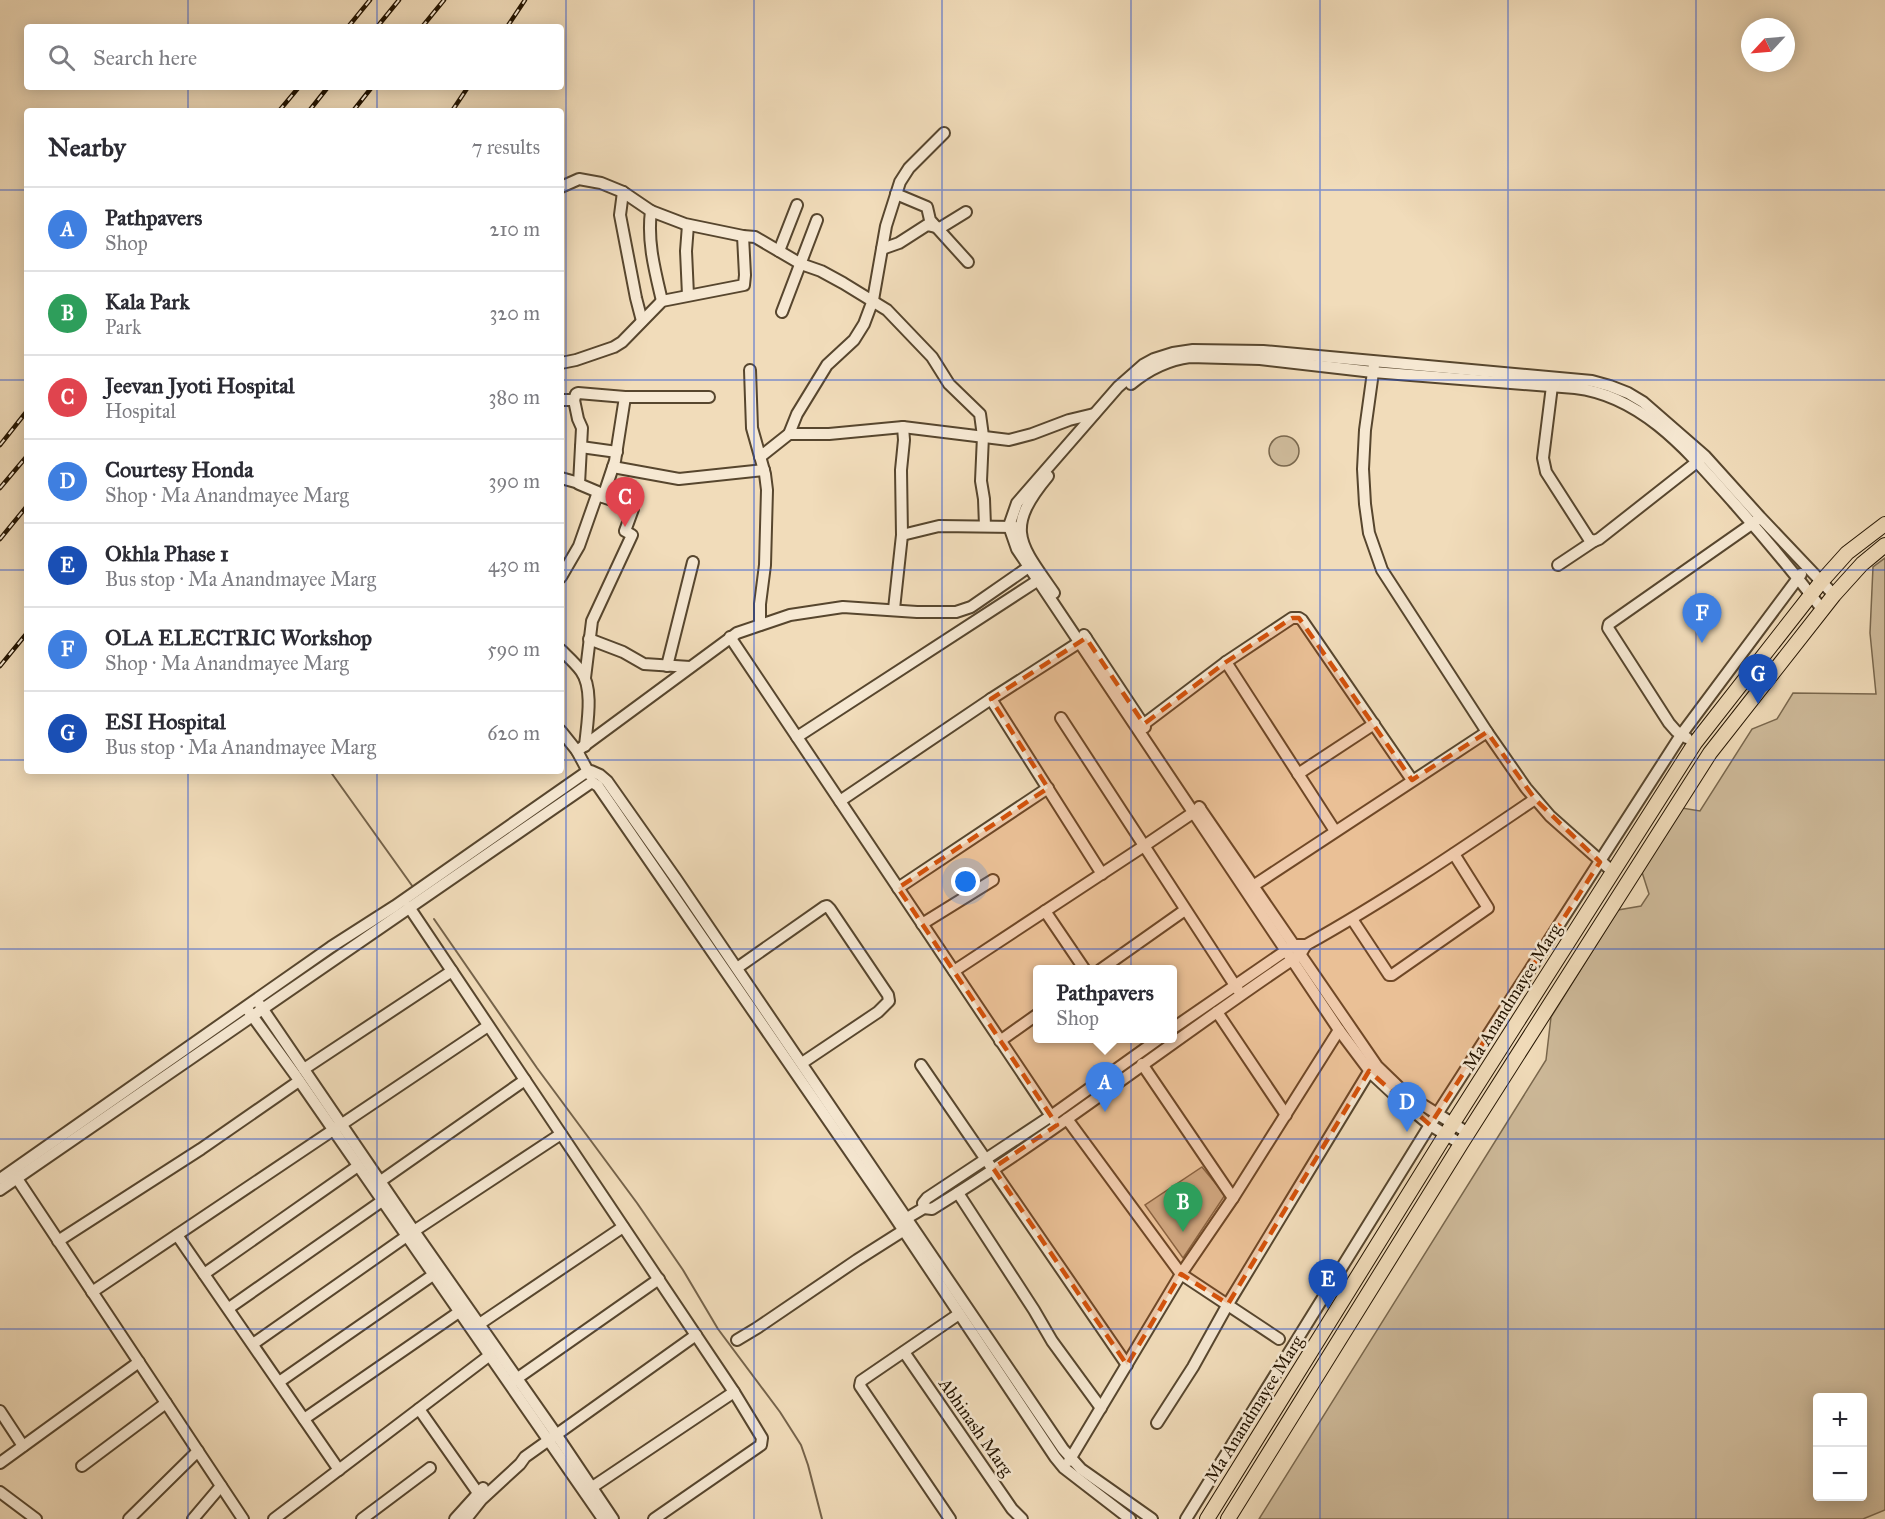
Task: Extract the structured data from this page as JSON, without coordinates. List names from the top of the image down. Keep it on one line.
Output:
{"streets":{"main road":["Ma Anandmayee Marg"],"street":["Abhinash Marg"]},"north":"bottom left","page":{"search":"Search here","heading":["Nearby","7 results"],"list":[{"mark":"A","name":"Pathpavers","note":"Shop","value":"210 m"},{"mark":"B","name":"Kala Park","note":"Park","value":"320 m"},{"mark":"C","name":"Jeevan Jyoti Hospital","note":"Hospital","value":"380 m"},{"mark":"D","name":"Courtesy Honda","note":"Shop · Ma Anandmayee Marg","value":"390 m"},{"mark":"E","name":"Okhla Phase 1","note":"Bus stop · Ma Anandmayee Marg","value":"430 m"},{"mark":"F","name":"OLA ELECTRIC Workshop","note":"Shop · Ma Anandmayee Marg","value":"590 m"},{"mark":"G","name":"ESI Hospital","note":"Bus stop · Ma Anandmayee Marg","value":"620 m"}],"pins":["C","F","G","A","D","B","E"],"popup":["Pathpavers","Shop"],"map_buttons":["+","−"]}}
